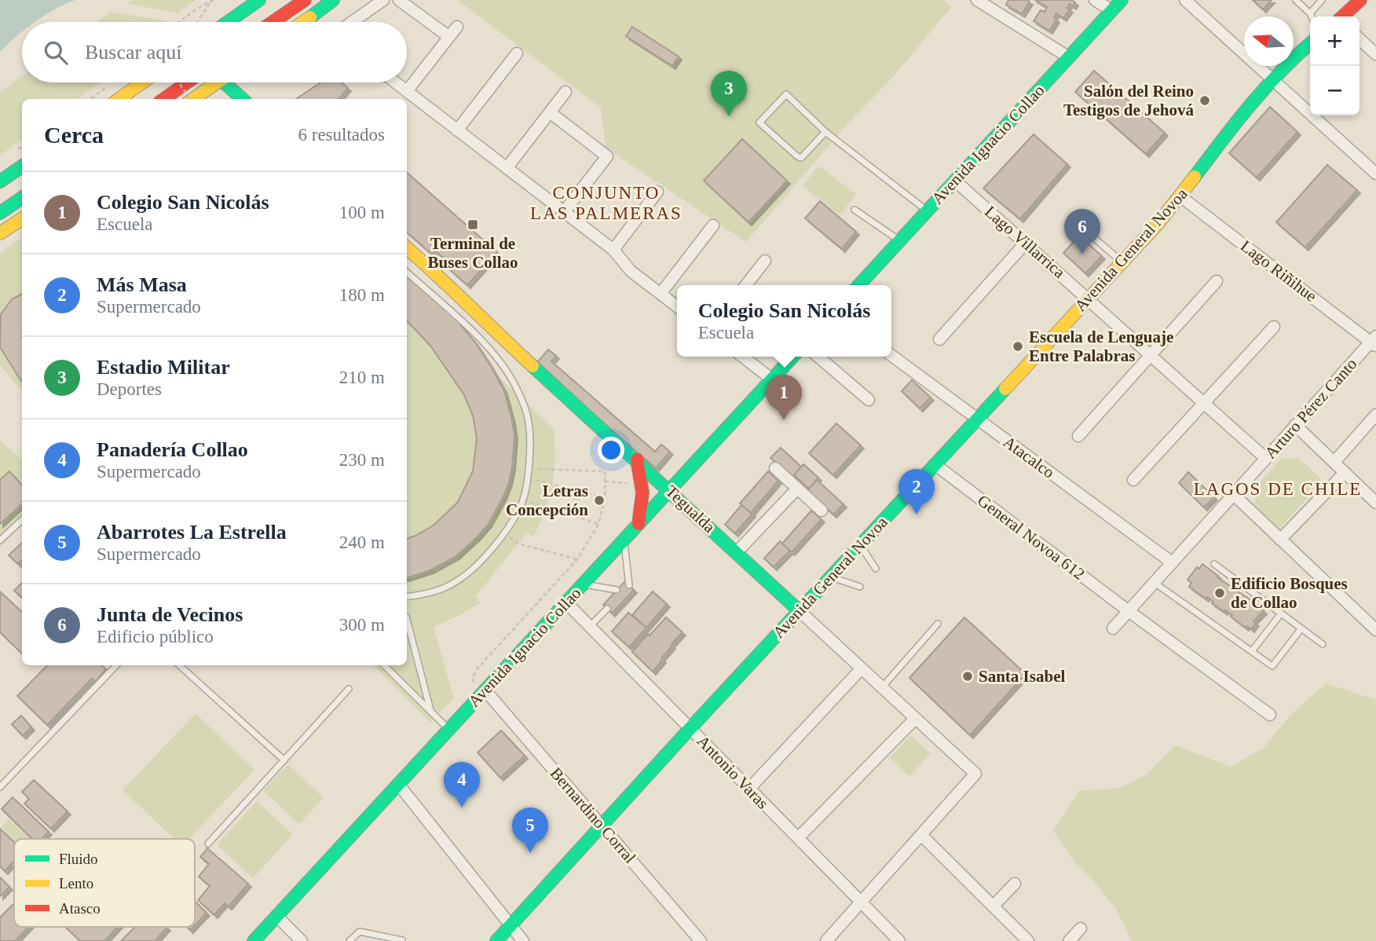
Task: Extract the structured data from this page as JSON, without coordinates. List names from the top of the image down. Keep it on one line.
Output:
{"streets":{"main road":["Avenida Ignacio Collao","Avenida General Novoa","Tegualda"],"street":["Lago Villarrica","Lago Riñihue","Arturo Pérez Canto","Atacalco","General Novoa 612","Antonio Varas","Bernardino Corral"]},"crossings":[["Avenida Ignacio Collao","Lago Villarrica"],["Avenida Ignacio Collao","Tegualda"],["Avenida Ignacio Collao","Antonio Varas"],["Avenida Ignacio Collao","Bernardino Corral"],["Lago Villarrica","Avenida General Novoa"],["Lago Villarrica","Arturo Pérez Canto"],["Avenida General Novoa","Lago Riñihue"],["Avenida General Novoa","Atacalco"],["Avenida General Novoa","Tegualda"],["Avenida General Novoa","General Novoa 612"],["Avenida General Novoa","Antonio Varas"],["Avenida General Novoa","Bernardino Corral"],["Lago Riñihue","Arturo Pérez Canto"],["Arturo Pérez Canto","Atacalco"],["Arturo Pérez Canto","General Novoa 612"]],"districts":["CONJUNTO LAS PALMERAS","LAGOS DE CHILE"],"places":{"other":["Salón del Reino Testigos de Jehová","Escuela de Lenguaje Entre Palabras","Letras Concepción","Edificio Bosques de Collao","Santa Isabel"],"transit":["Terminal de Buses Collao"]},"legend":["Fluido","Lento","Atasco"],"north":"left","page":{"map_buttons":["+","−"],"search":"Buscar aquí","pins":["3","6","1","2","4","5"],"heading":["Cerca","6 resultados"],"list":[{"mark":"1","name":"Colegio San Nicolás","note":"Escuela","value":"100 m"},{"mark":"2","name":"Más Masa","note":"Supermercado","value":"180 m"},{"mark":"3","name":"Estadio Militar","note":"Deportes","value":"210 m"},{"mark":"4","name":"Panadería Collao","note":"Supermercado","value":"230 m"},{"mark":"5","name":"Abarrotes La Estrella","note":"Supermercado","value":"240 m"},{"mark":"6","name":"Junta de Vecinos","note":"Edificio público","value":"300 m"}],"popup":["Colegio San Nicolás","Escuela"]}}
